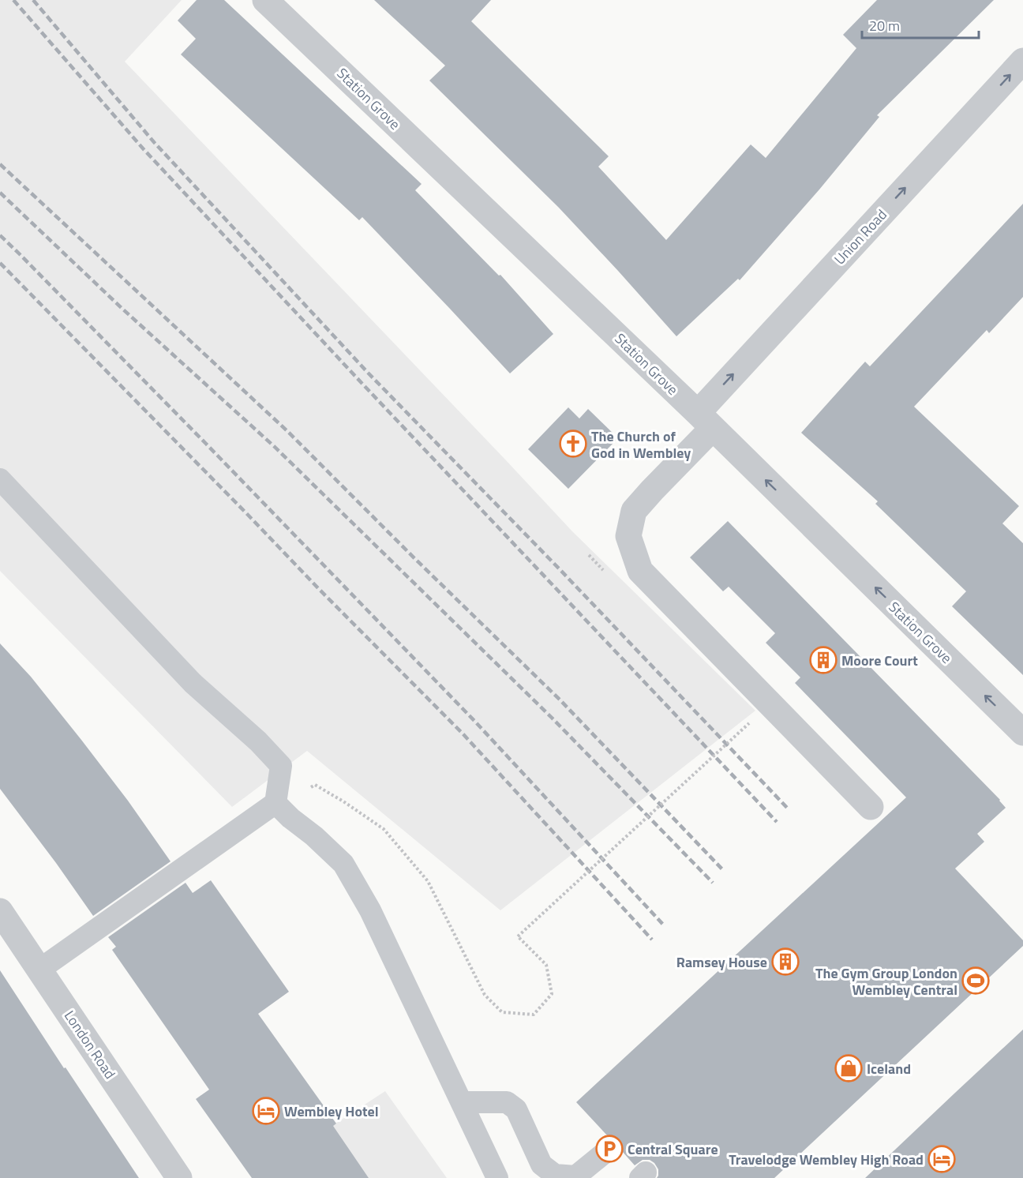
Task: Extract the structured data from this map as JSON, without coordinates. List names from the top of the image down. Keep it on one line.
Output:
{"streets":{"street":["Station Grove","Union Road","London Road"]},"crossings":[["Station Grove","Union Road"]],"one_way":["Station Grove","Union Road"],"places":{"church":["The Church of God in Wembley"],"building":["Moore Court","Ramsey House"],"sports":["The Gym Group London Wembley Central"],"shop":["Iceland"],"hotel":["Wembley Hotel","Travelodge Wembley High Road"],"parking":["Central Square"]},"scale_bar":"20 m"}
